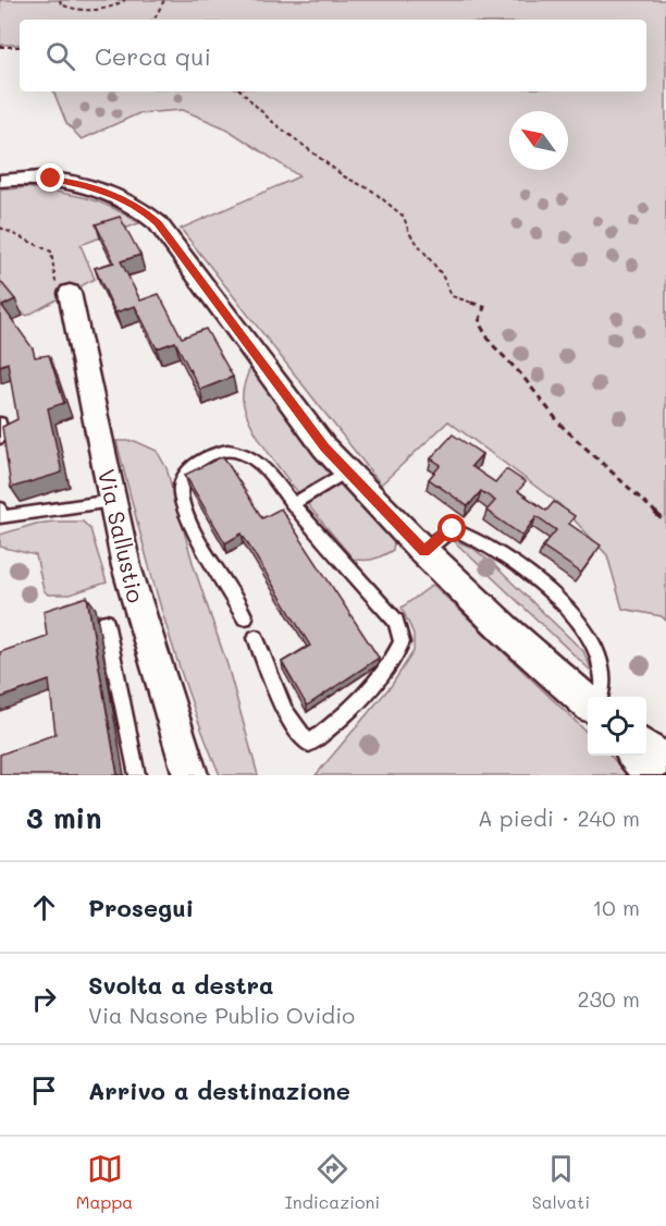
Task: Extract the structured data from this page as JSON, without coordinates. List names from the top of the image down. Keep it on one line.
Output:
{"streets":{"street":["Via Sallustio"]},"north":"top left","page":{"search":"Cerca qui","heading":["3 min","A piedi · 240 m"],"list":[["Prosegui","10 m"],["Svolta a destra","Via Nasone Publio Ovidio","230 m"],"Arrivo a destinazione"],"nav":["Mappa","Indicazioni","Salvati"]}}
